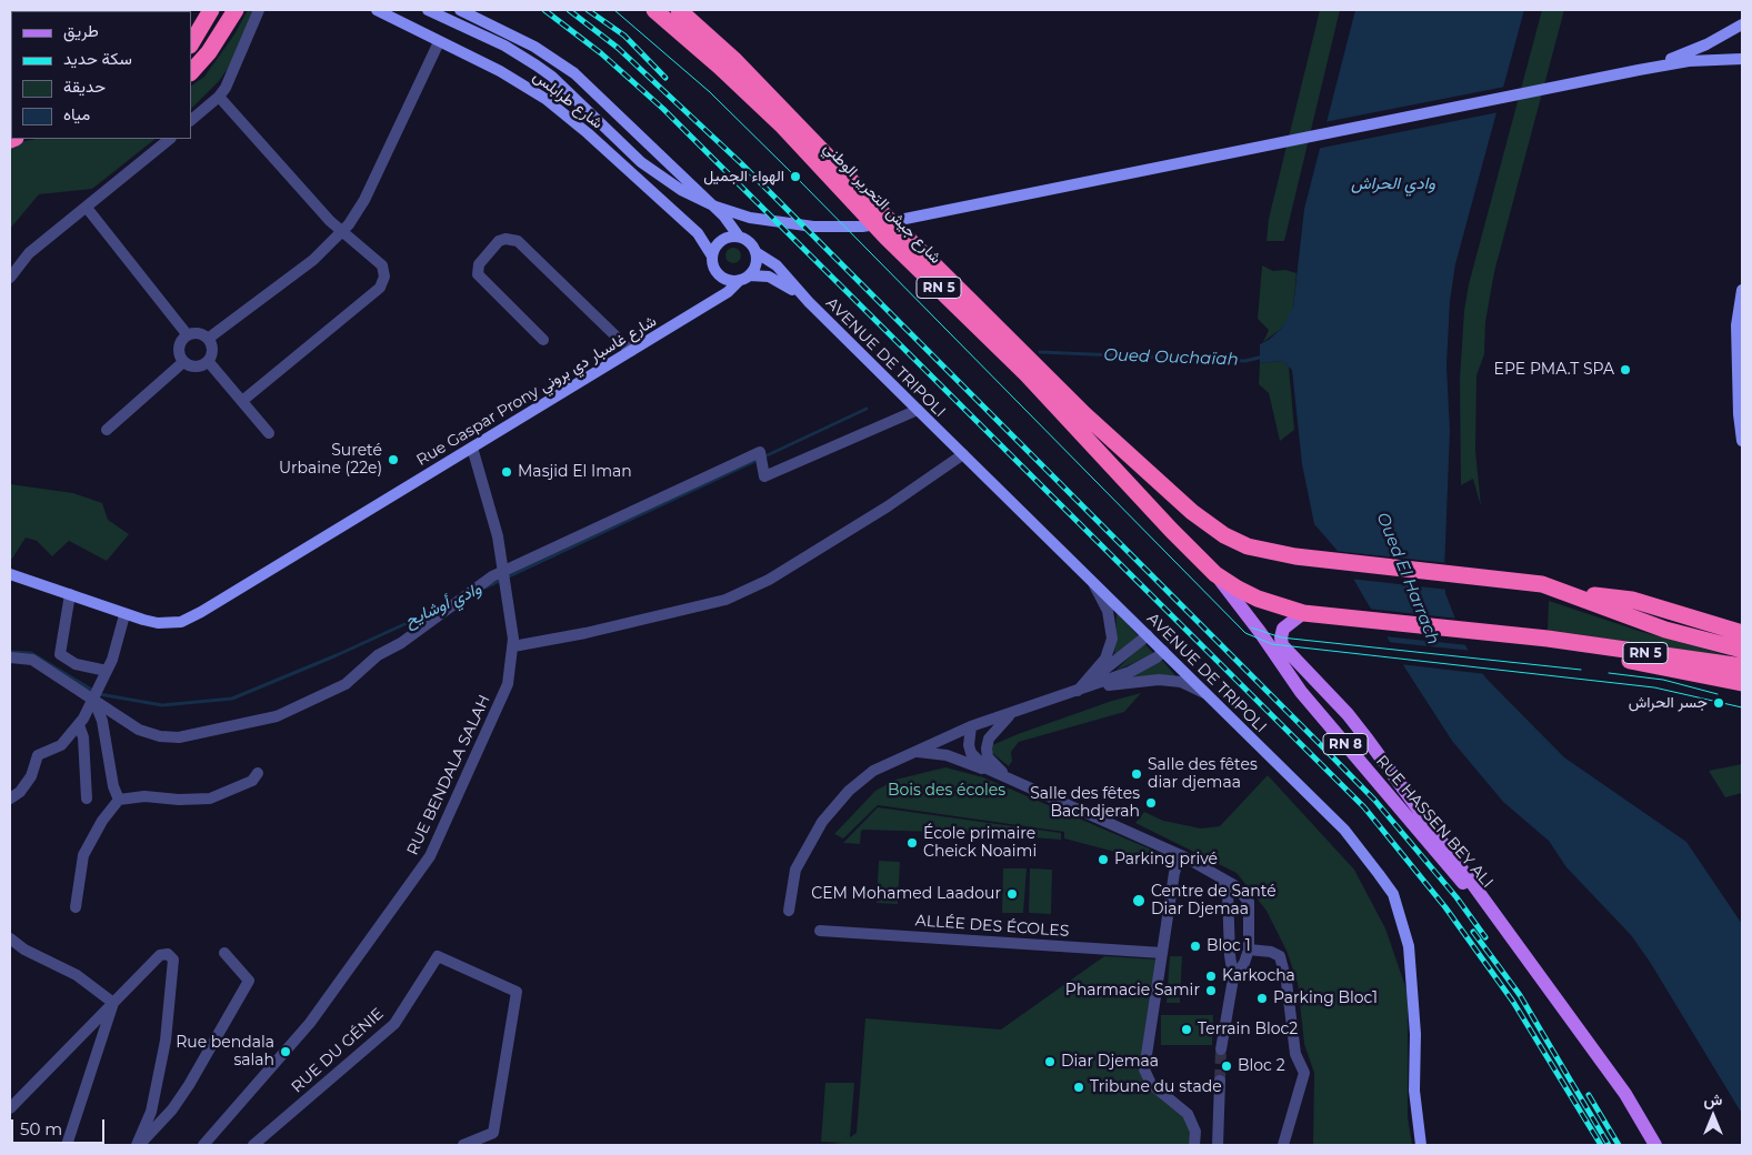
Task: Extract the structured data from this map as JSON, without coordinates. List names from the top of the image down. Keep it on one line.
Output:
{"streets":{"highway":["شارع جيش التحرير الوطني","RN 5"],"main road":["شارع طرابلس","AVENUE DE TRIPOLI","Rue Gaspar Prony شارع غاسبار دي بروني","RN 8","RUE HASSEN BEY ALI"],"street":["RUE BENDALA SALAH","ALLÉE DES ÉCOLES","RUE DU GÉNIE"]},"crossings":[["شارع طرابلس","AVENUE DE TRIPOLI"],["شارع طرابلس","Rue Gaspar Prony شارع غاسبار دي بروني"],["شارع جيش التحرير الوطني","RN 5"],["شارع جيش التحرير الوطني","RUE HASSEN BEY ALI"],["RN 5","RUE HASSEN BEY ALI"],["AVENUE DE TRIPOLI","Rue Gaspar Prony شارع غاسبار دي بروني"],["Rue Gaspar Prony شارع غاسبار دي بروني","RUE BENDALA SALAH"]],"water":["وادي الحراش","Oued Ouchaïah","Oued El Harrach","وادي أوشايح"],"parks":["Bois des écoles"],"places":["الهواء الجميل","EPE PMA.T SPA","Sureté Urbaine (22e)","Masjid El Iman","جسر الحراش","Salle des fêtes diar djemaa","Salle des fêtes Bachdjerah","École primaire Cheick Noaimi","Parking privé","CEM Mohamed Laadour","Centre de Santé Diar Djemaa","Bloc 1","Karkocha","Pharmacie Samir","Parking Bloc1","Terrain Bloc2","Rue bendala salah","Diar Djemaa","Bloc 2","Tribune du stade"],"legend":["طريق","سكة حديد","حديقة","مياه"],"scale_bar":"50 m","north":"top"}
